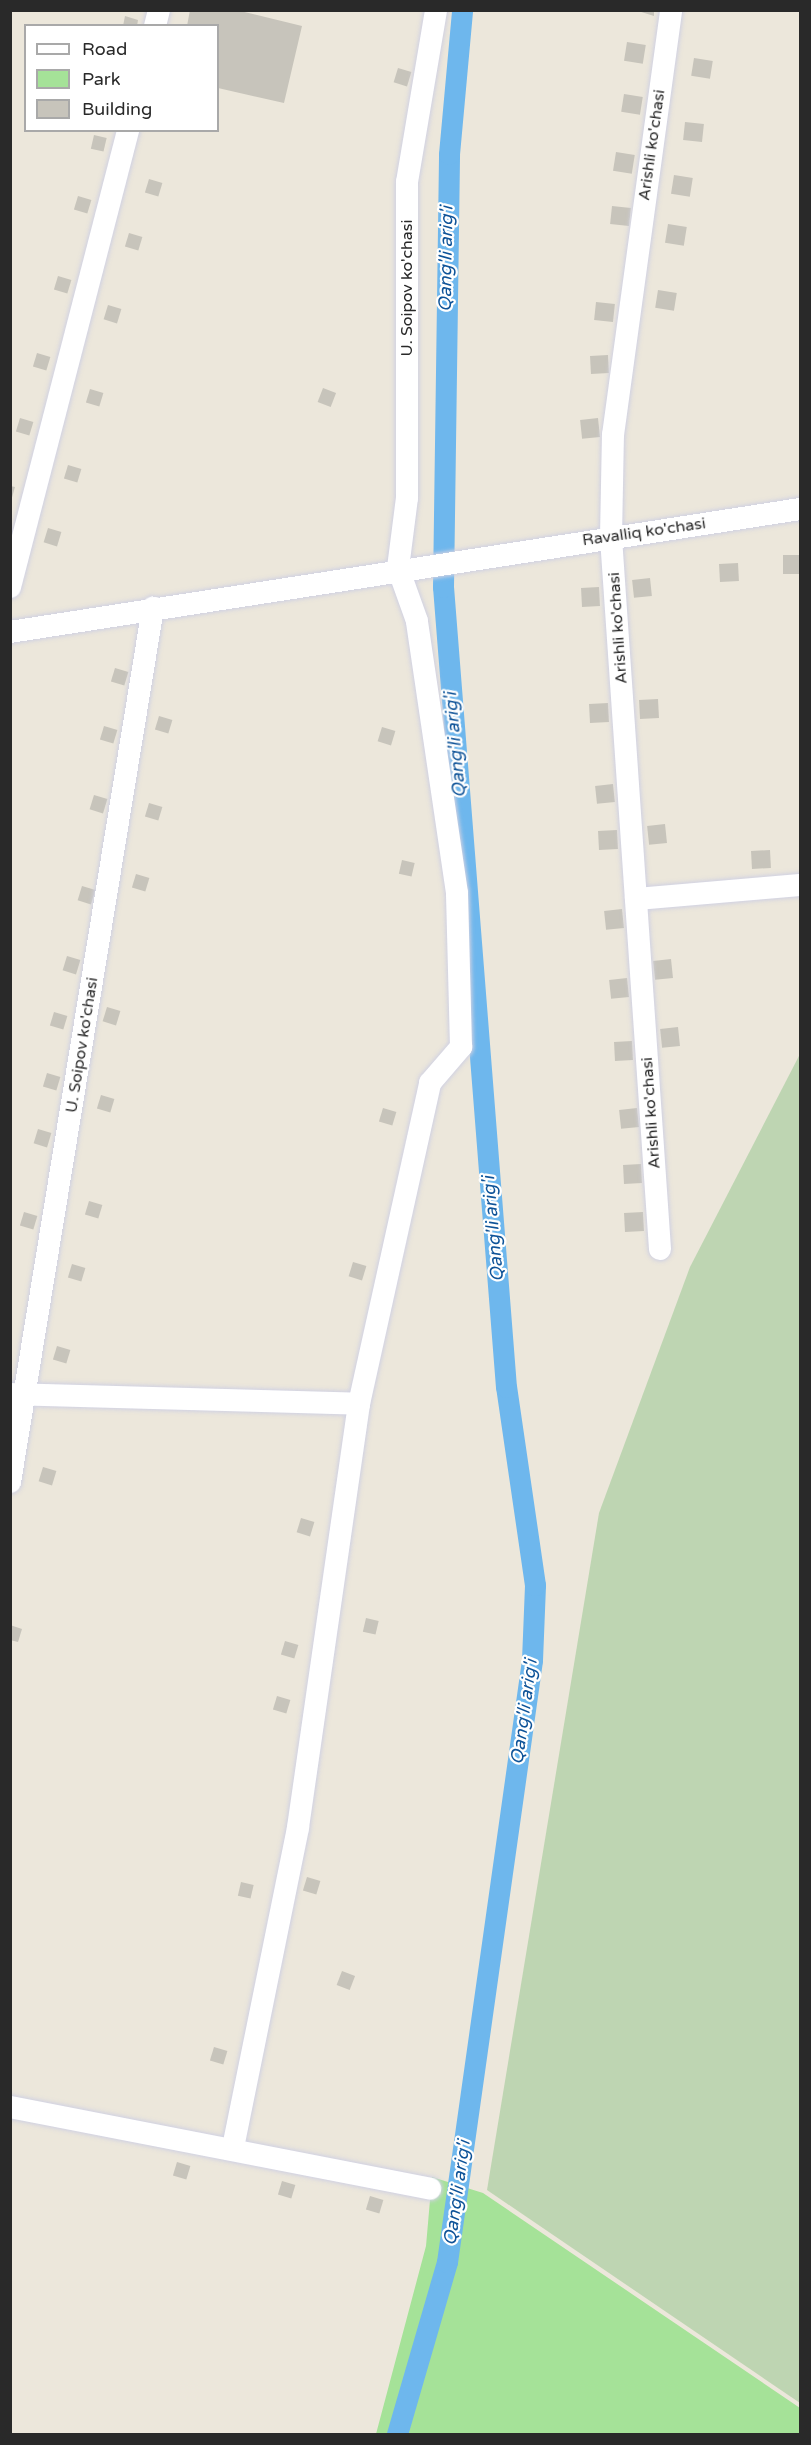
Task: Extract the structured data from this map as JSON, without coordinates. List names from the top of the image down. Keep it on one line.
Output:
{"streets":{"street":["Arishli ko'chasi","U. Soipov ko'chasi","Ravalliq ko'chasi"]},"crossings":[["Arishli ko'chasi","Ravalliq ko'chasi"],["U. Soipov ko'chasi","Ravalliq ko'chasi"]],"water":["Qang'li arig'i"],"legend":["Road","Park","Building"]}
